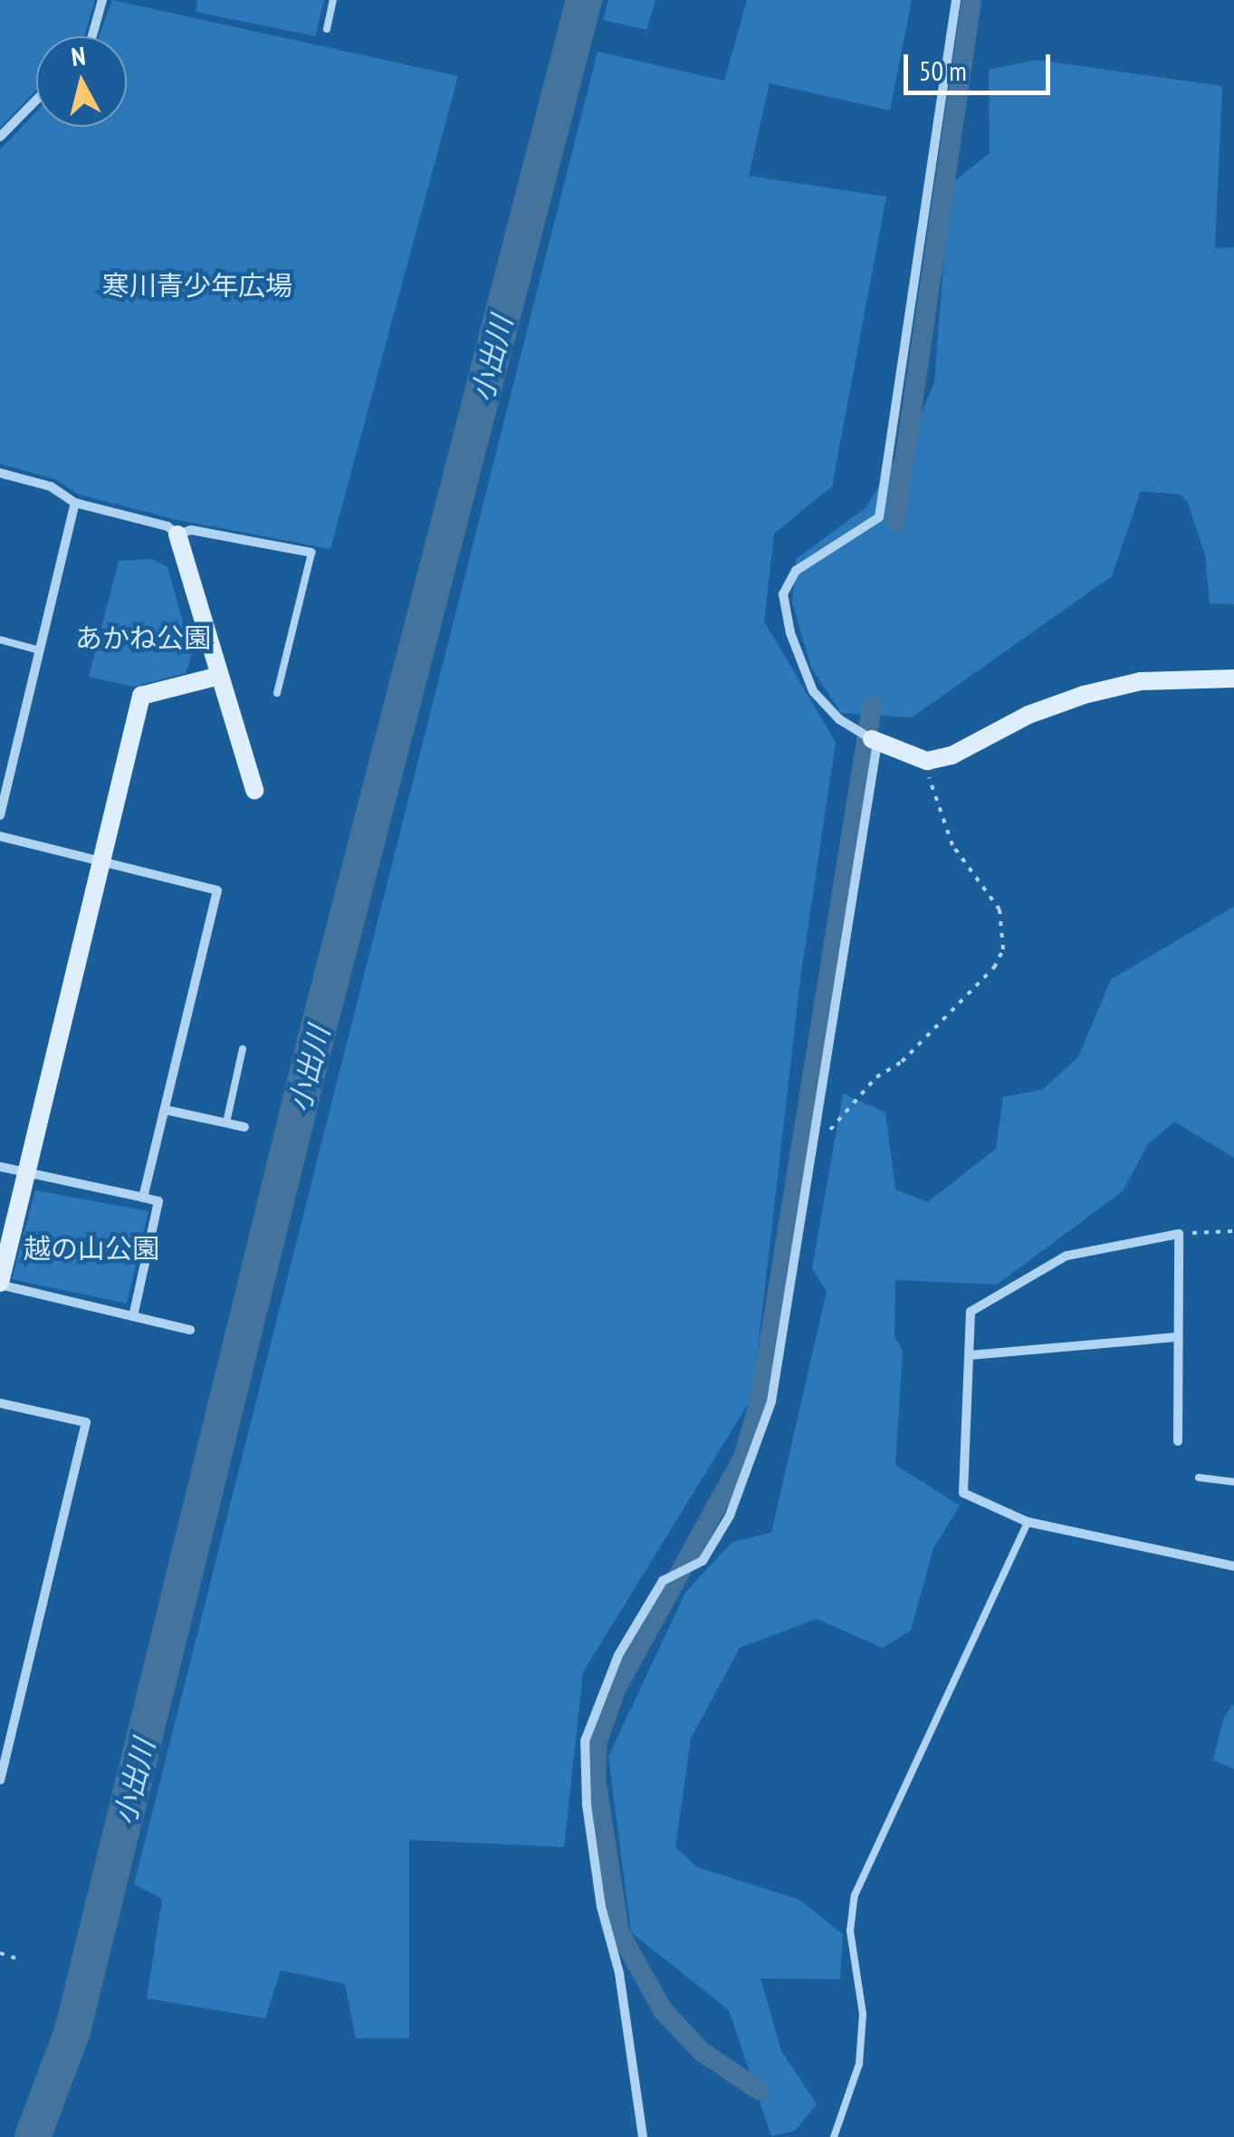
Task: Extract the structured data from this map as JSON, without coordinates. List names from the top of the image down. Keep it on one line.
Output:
{"water":["小出川"],"parks":["寒川青少年広場","あかね公園","越の山公園"],"scale_bar":"50 m","north":"top"}
